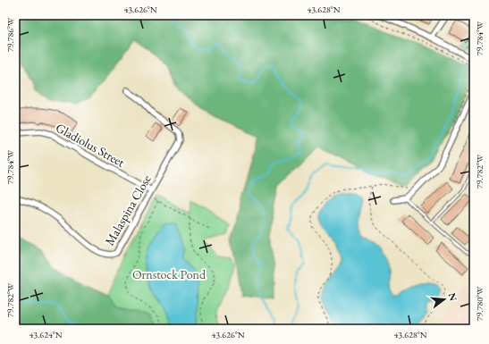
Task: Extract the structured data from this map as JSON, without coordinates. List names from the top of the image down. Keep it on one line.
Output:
{"streets":{"street":["Gladiolus Street","Malaspina Close"]},"crossings":[["Gladiolus Street","Malaspina Close"]],"parks":["Ornstock Pond"],"north":"right","coordinates":["43.626°N","43.628°N","79.786°W","79.784°W","79.782°W","79.780°W","43.624°N"]}
